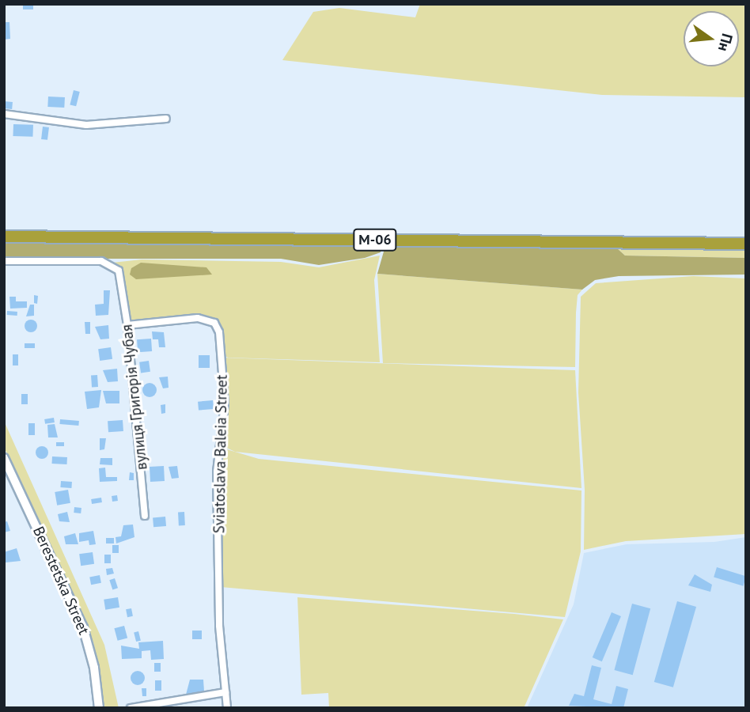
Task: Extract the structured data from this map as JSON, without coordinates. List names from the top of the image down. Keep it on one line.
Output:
{"streets":{"highway":["М-06"],"main road":["Berestetska Street"],"street":["вулиця Григорія Чубая","Sviatoslava Baleia Street"]},"crossings":[["вулиця Григорія Чубая","Sviatoslava Baleia Street"]],"north":"right"}
